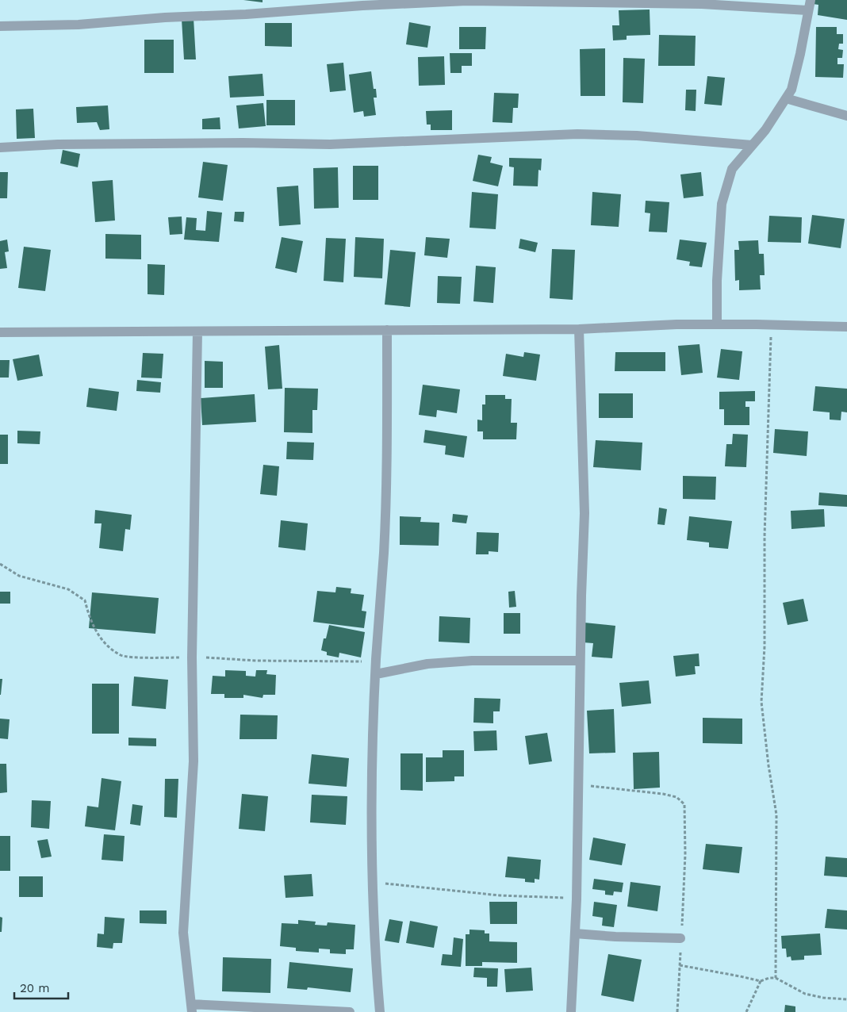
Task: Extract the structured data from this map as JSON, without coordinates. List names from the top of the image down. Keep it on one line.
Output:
{"scale_bar":"20 m"}
